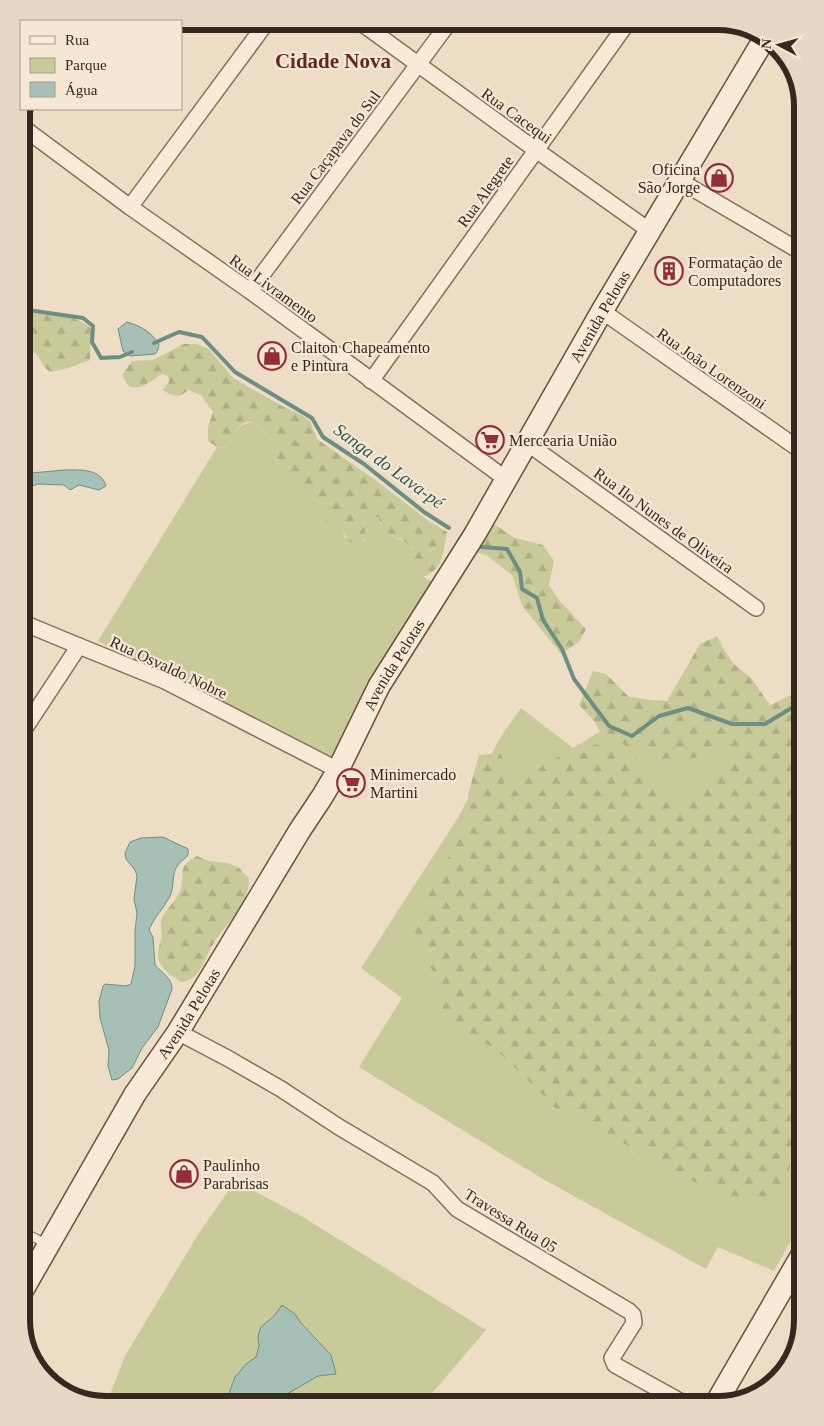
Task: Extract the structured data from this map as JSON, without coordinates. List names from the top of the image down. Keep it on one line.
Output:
{"streets":{"street":["Rua Cacequi","Rua Caçapava do Sul","Rua Alegrete","Rua Livramento","Avenida Pelotas","Rua João Lorenzoni","Rua Ilo Nunes de Oliveira","Rua Osvaldo Nobre","Travessa Rua 05"]},"crossings":[["Rua Cacequi","Rua Caçapava do Sul"],["Rua Cacequi","Rua Alegrete"],["Rua Cacequi","Avenida Pelotas"],["Rua Caçapava do Sul","Rua Livramento"],["Rua Alegrete","Rua Livramento"],["Rua Livramento","Avenida Pelotas"],["Avenida Pelotas","Rua João Lorenzoni"],["Avenida Pelotas","Rua Ilo Nunes de Oliveira"],["Avenida Pelotas","Rua Osvaldo Nobre"],["Avenida Pelotas","Travessa Rua 05"]],"districts":["Cidade Nova"],"water":["Sanga do Lava-pé"],"places":{"shop":["Oficina São Jorge","Claiton Chapeamento e Pintura","Paulinho Parabrisas"],"building":["Formatação de Computadores"],"supermarket":["Mercearia União","Minimercado Martini"]},"legend":["Rua","Parque","Água"],"north":"left"}
